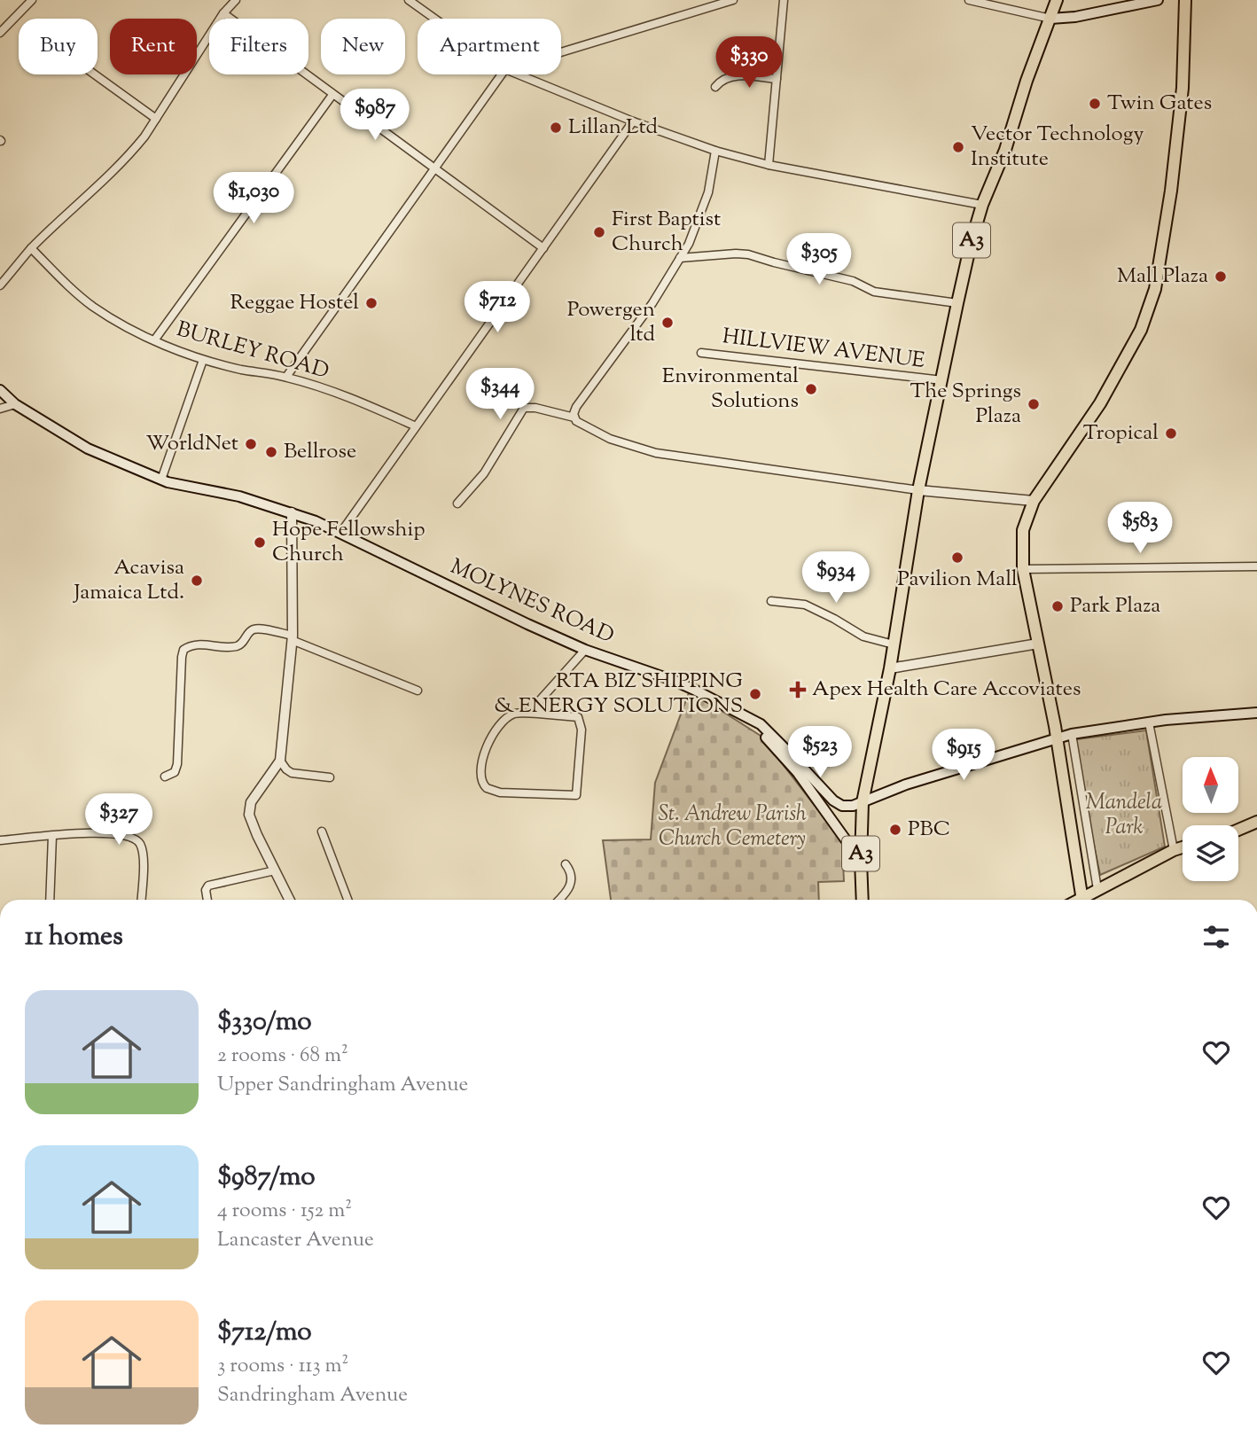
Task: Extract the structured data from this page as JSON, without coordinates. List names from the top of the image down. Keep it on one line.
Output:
{"streets":{"main road":["A3","MOLYNES ROAD"],"street":["HILLVIEW AVENUE","BURLEY ROAD"]},"crossings":[["A3","HILLVIEW AVENUE"],["A3","MOLYNES ROAD"]],"parks":["Mandela Park","St. Andrew Parish Church Cemetery"],"places":{"other":["Twin Gates","Lillan Ltd","Vector Technology Institute","First Baptist Church","Mall Plaza","Reggae Hostel","Powergen ltd","Environmental Solutions","The Springs Plaza","Tropical","WorldNet","Bellrose","Hope Fellowship Church","Pavilion Mall","Acavisa Jamaica Ltd.","Park Plaza","RTA BIZ SHIPPING & ENERGY SOLUTIONS","PBC"],"health":["Apex Health Care Accoviates"]},"north":"top","page":{"chip":["Buy","Rent","Filters","New","Apartment"],"price":["$330","$987","$1,030","$305","$712","$344","$583","$934","$523","$915","$327"],"heading":"11 homes","list":[{"name":"$330/mo","note":"2 rooms · 68 m² · Upper Sandringham Avenue"},{"name":"$987/mo","note":"4 rooms · 152 m² · Lancaster Avenue"},{"name":"$712/mo","note":"3 rooms · 113 m² · Sandringham Avenue"}]}}
